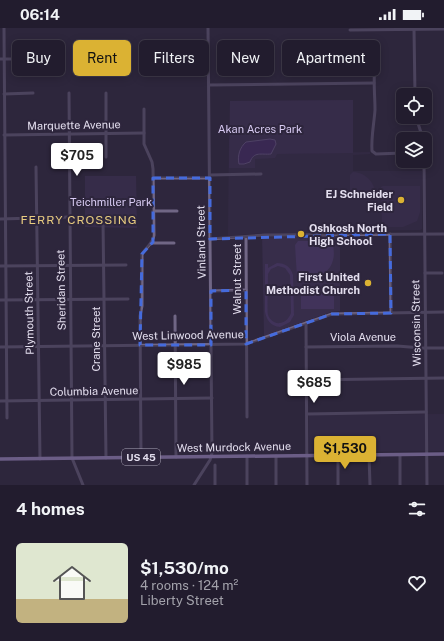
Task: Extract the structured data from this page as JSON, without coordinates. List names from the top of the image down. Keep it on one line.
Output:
{"streets":{"main road":["West Murdock Avenue","US 45"],"street":["Marquette Avenue","Vinland Street","Walnut Street","Sheridan Street","Plymouth Street","Wisconsin Street","West Linwood Avenue","Viola Avenue","Crane Street","Columbia Avenue"]},"crossings":[["Marquette Avenue","Sheridan Street"],["Vinland Street","West Linwood Avenue"],["Vinland Street","Columbia Avenue"],["Vinland Street","West Murdock Avenue"],["Walnut Street","West Linwood Avenue"],["Sheridan Street","West Linwood Avenue"],["Sheridan Street","Columbia Avenue"],["Sheridan Street","West Murdock Avenue"],["Plymouth Street","West Linwood Avenue"],["Plymouth Street","Columbia Avenue"],["Plymouth Street","West Murdock Avenue"],["Wisconsin Street","West Linwood Avenue"],["Wisconsin Street","Viola Avenue"],["Wisconsin Street","West Murdock Avenue"],["West Linwood Avenue","Crane Street"],["Crane Street","Columbia Avenue"],["Crane Street","West Murdock Avenue"]],"districts":["FERRY CROSSING"],"parks":["Akan Acres Park","Teichmiller Park"],"places":["EJ Schneider Field","Oshkosh North High School","First United Methodist Church"],"page":{"status":"06:14","chip":["Buy","Rent","Filters","New","Apartment"],"price":["$705","$985","$685","$1,530"],"heading":"4 homes","list":[{"name":"$1,530/mo","note":"4 rooms · 124 m² · Liberty Street"}]}}
